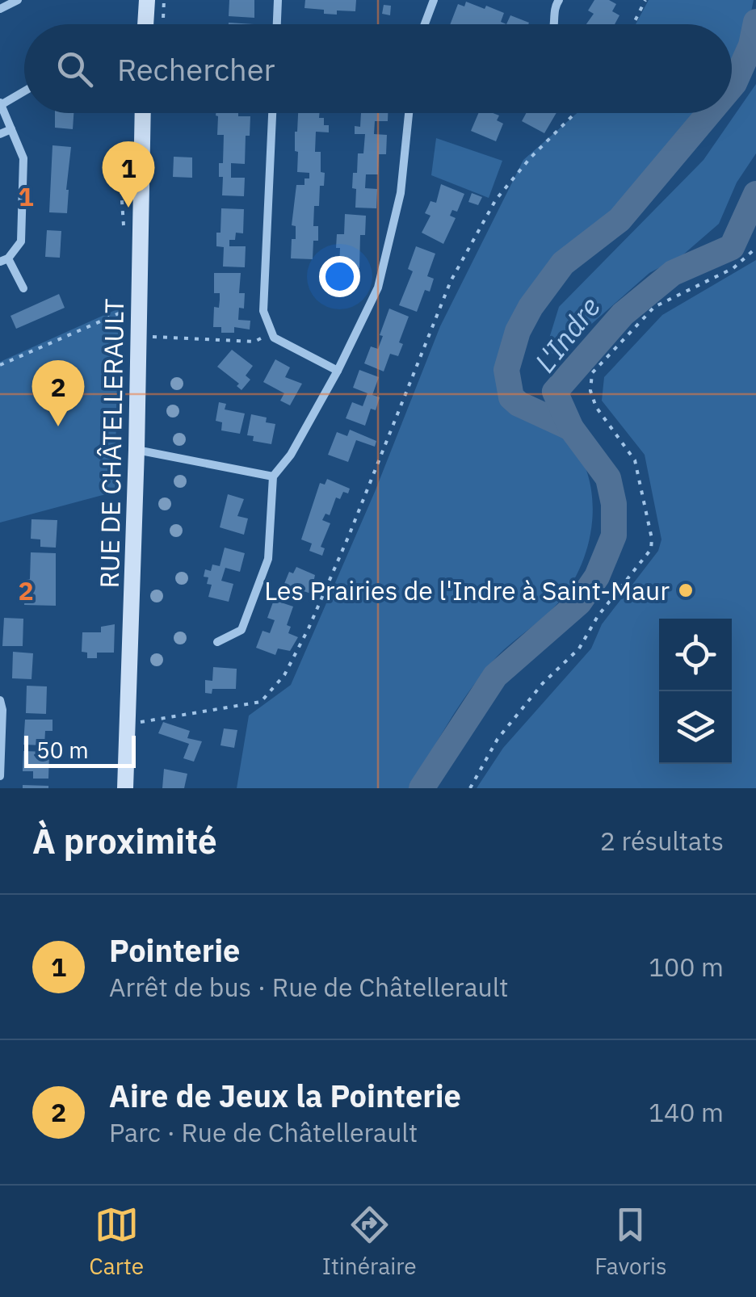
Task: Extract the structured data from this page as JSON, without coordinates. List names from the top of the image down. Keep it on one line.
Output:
{"streets":{"main road":["RUE DE CHÂTELLERAULT"]},"water":["L'Indre"],"places":["Les Prairies de l'Indre à Saint-Maur"],"scale_bar":"50 m","page":{"search":"Rechercher","pins":["1","2"],"scale":"50 m","heading":["À proximité","2 résultats"],"list":[{"mark":"1","name":"Pointerie","note":"Arrêt de bus · Rue de Châtellerault","value":"100 m"},{"mark":"2","name":"Aire de Jeux la Pointerie","note":"Parc · Rue de Châtellerault","value":"140 m"}],"nav":["Carte","Itinéraire","Favoris"]},"grid":{"rows":["1","2"]}}
